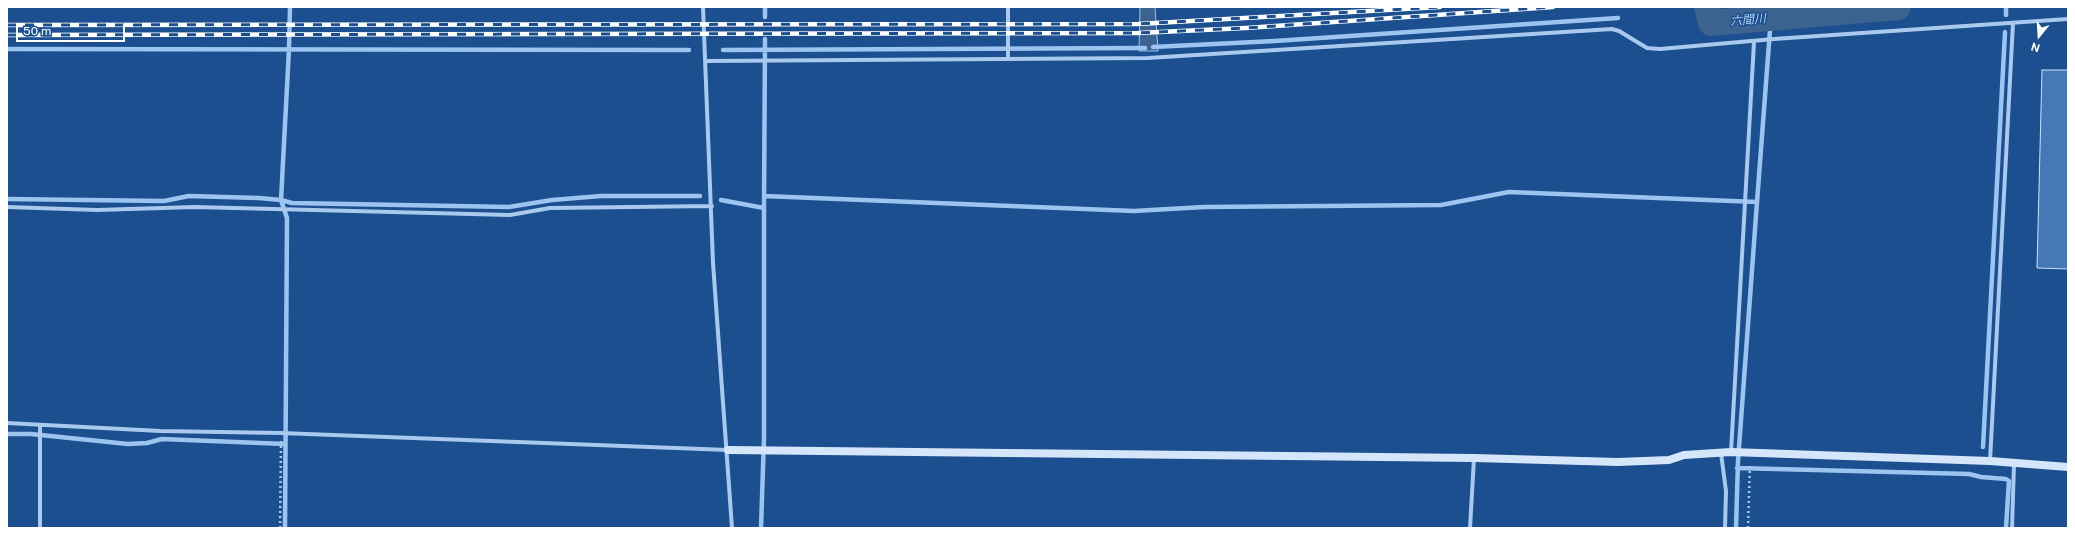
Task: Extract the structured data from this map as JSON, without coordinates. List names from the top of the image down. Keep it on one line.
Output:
{"water":["六間川"],"scale_bar":"50 m","north":"bottom"}
